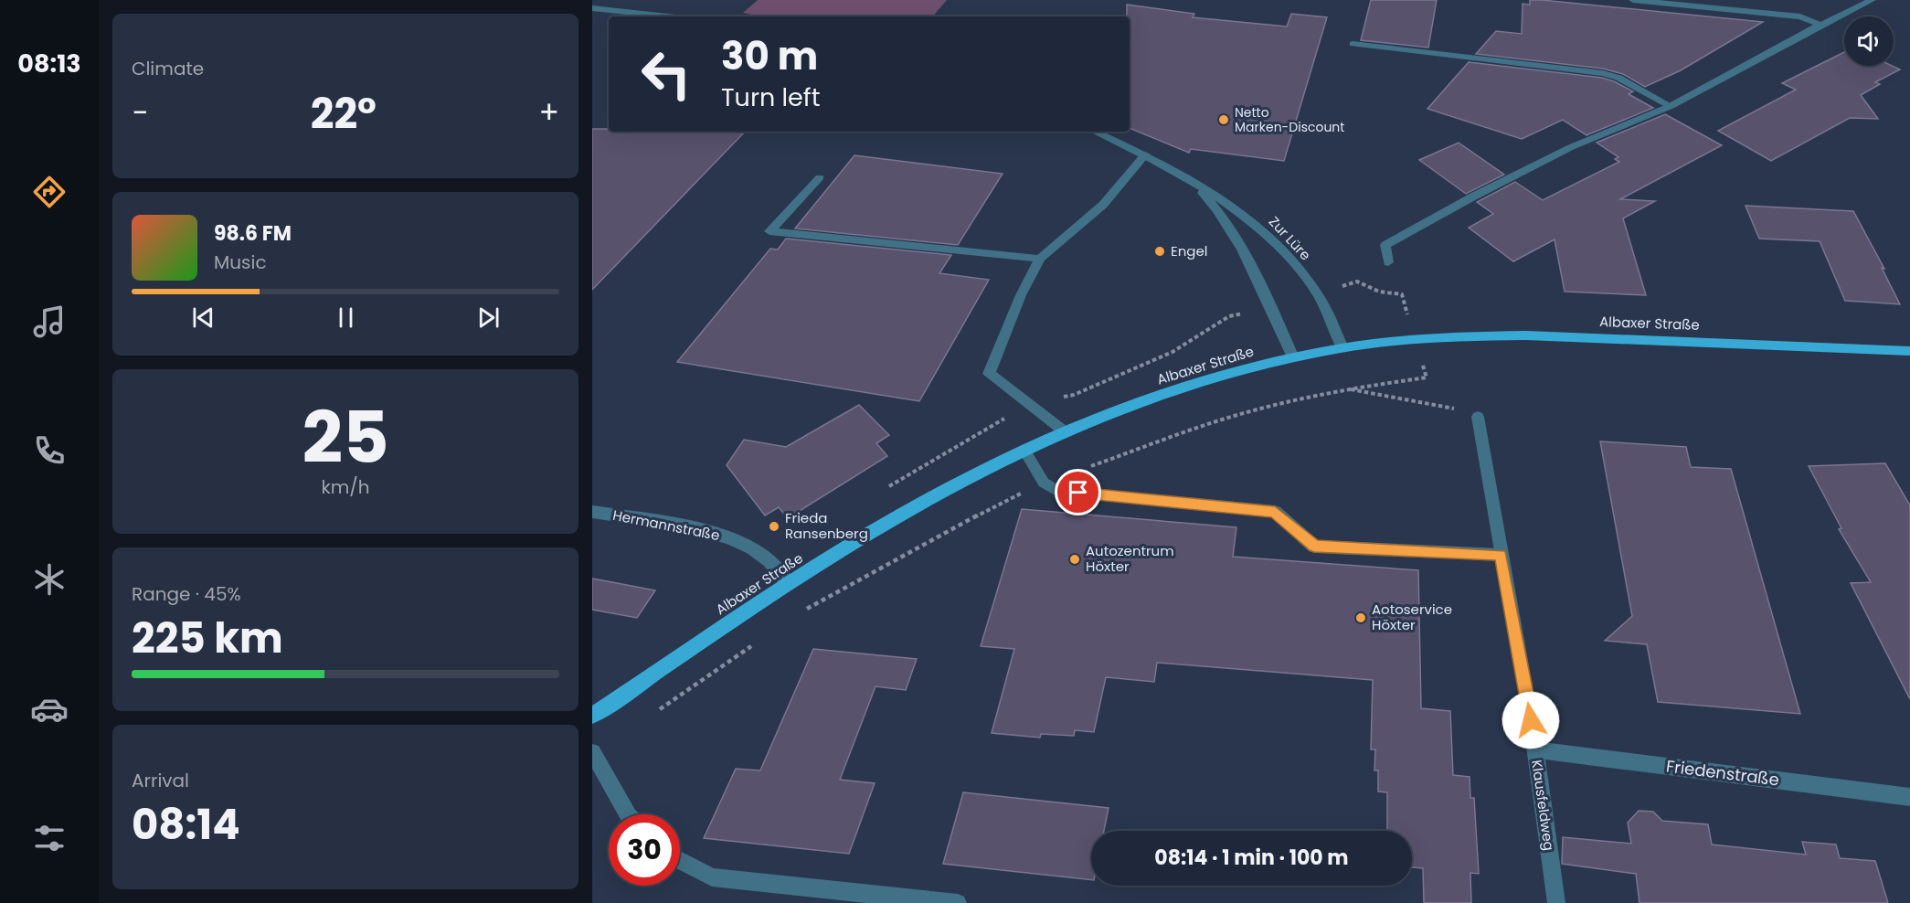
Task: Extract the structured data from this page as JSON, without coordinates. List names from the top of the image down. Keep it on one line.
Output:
{"streets":{"main road":["Albaxer Straße"],"street":["Zur Lüre","Hermannstraße","Friedenstraße","Klausfeldweg"]},"crossings":[["Zur Lüre","Albaxer Straße"],["Albaxer Straße","Hermannstraße"],["Friedenstraße","Klausfeldweg"]],"places":["Netto Marken-Discount","Engel","Frieda Ransenberg","Autozentrum Höxter","Aotoservice Höxter"],"page":{"tabs":"08:13","tile":["Climate",["25","km/h"],["Range · 45%","225 km"],["Arrival","08:14"]],"turn":["30 m","Turn left"],"heat":["−","22°","+"],"song":["98.6 FM","Music"],"limit":"30","trip":"08:14 · 1 min · 100 m"}}
